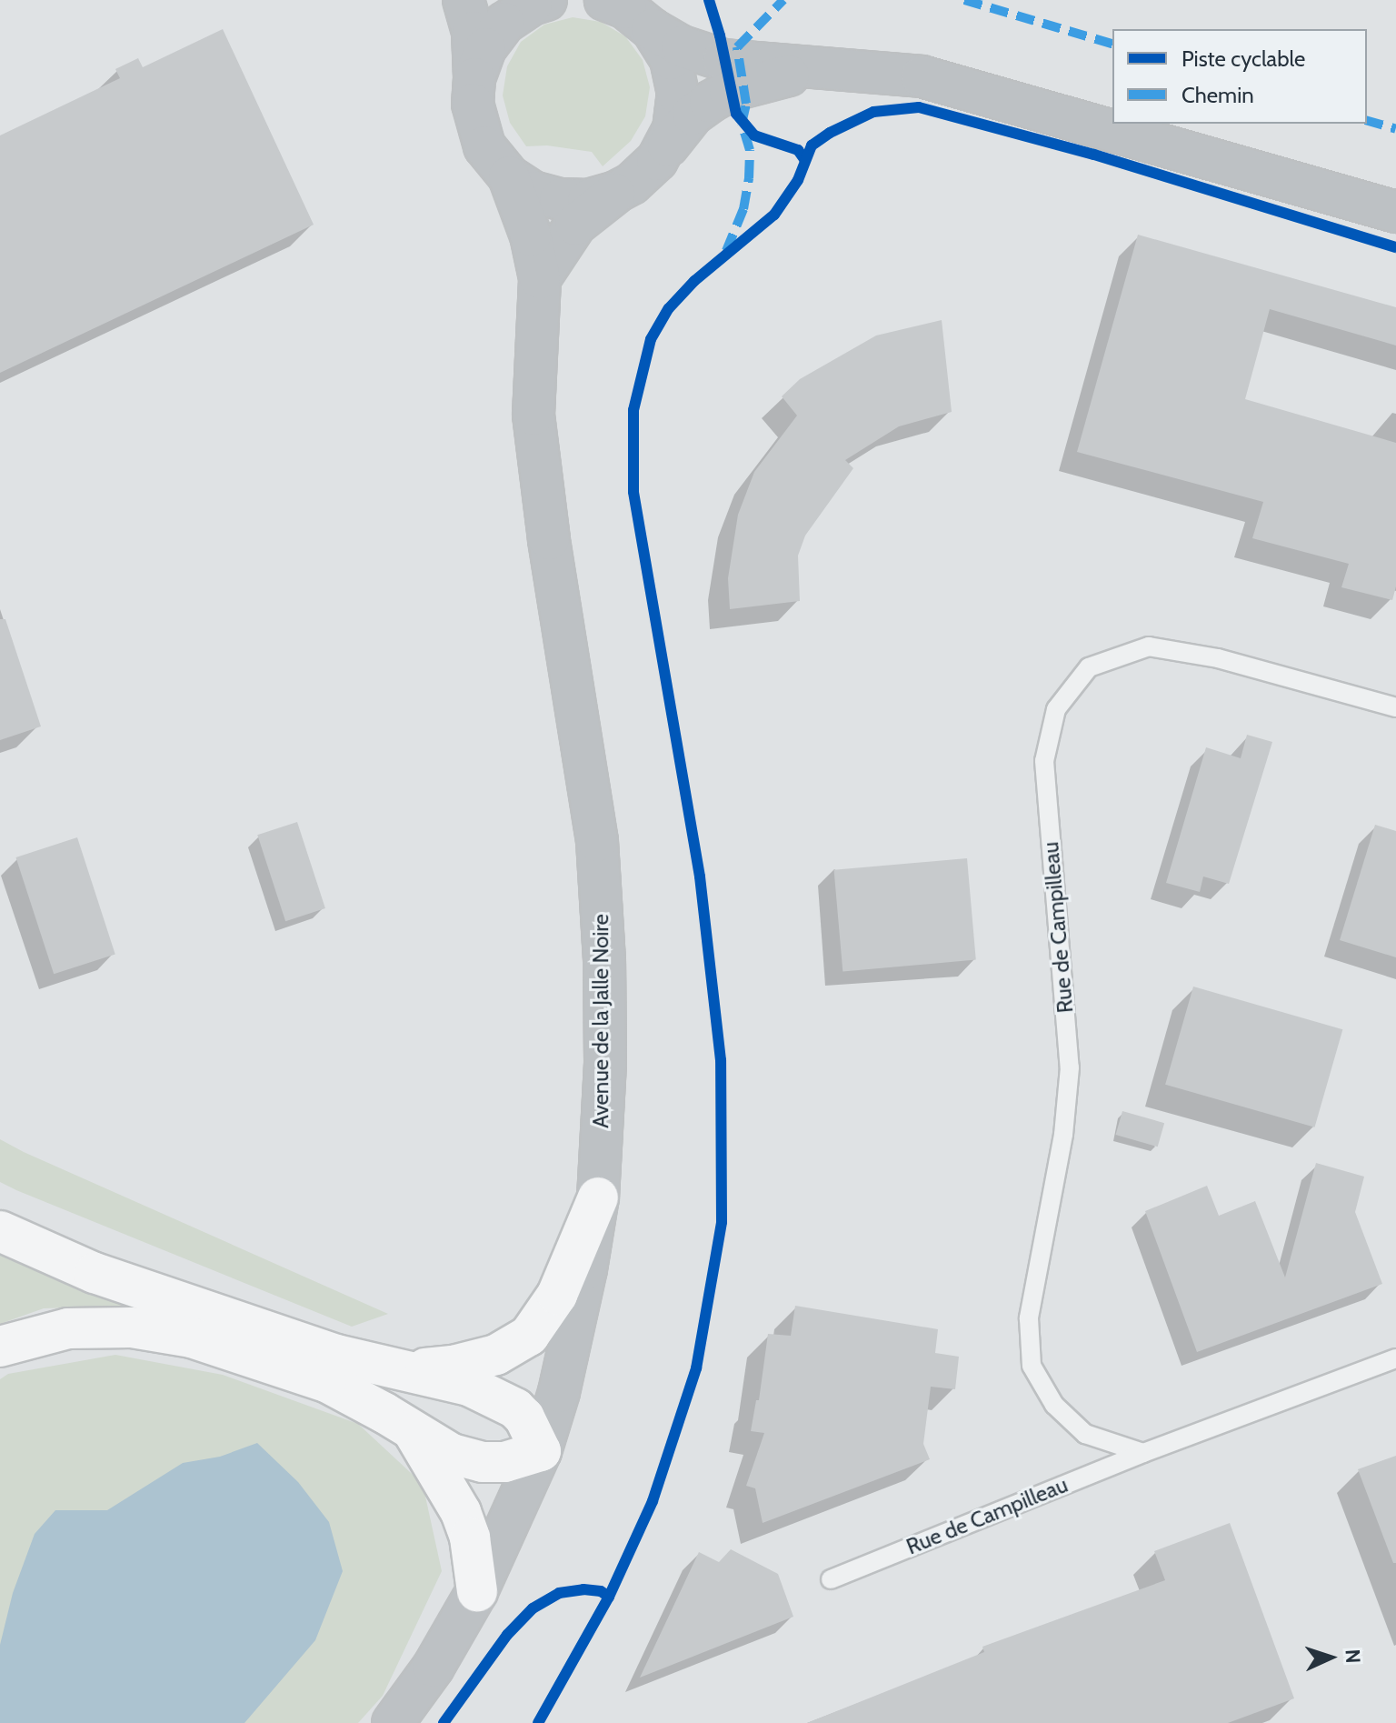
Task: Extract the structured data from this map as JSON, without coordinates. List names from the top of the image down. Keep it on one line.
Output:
{"streets":{"main road":["Avenue de la Jalle Noire"],"lane":["Rue de Campilleau"]},"legend":["Piste cyclable","Chemin"],"north":"right"}
